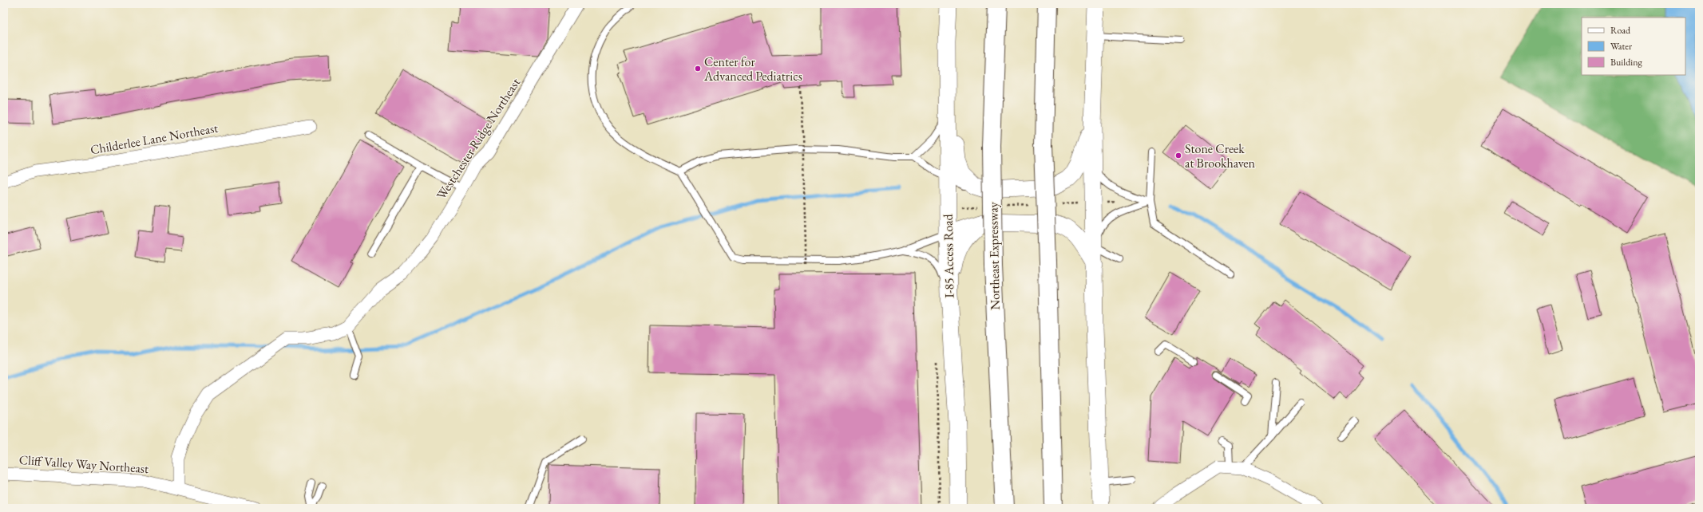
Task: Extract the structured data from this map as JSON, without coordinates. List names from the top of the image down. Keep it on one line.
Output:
{"streets":{"highway":["Northeast Expressway"],"main road":["I-85 Access Road"],"street":["Childerlee Lane Northeast","Westchester Ridge Northeast","Cliff Valley Way Northeast"]},"crossings":[["Westchester Ridge Northeast","Cliff Valley Way Northeast"]],"places":["Center for Advanced Pediatrics","Stone Creek at Brookhaven"],"legend":["Road","Water","Building"]}
